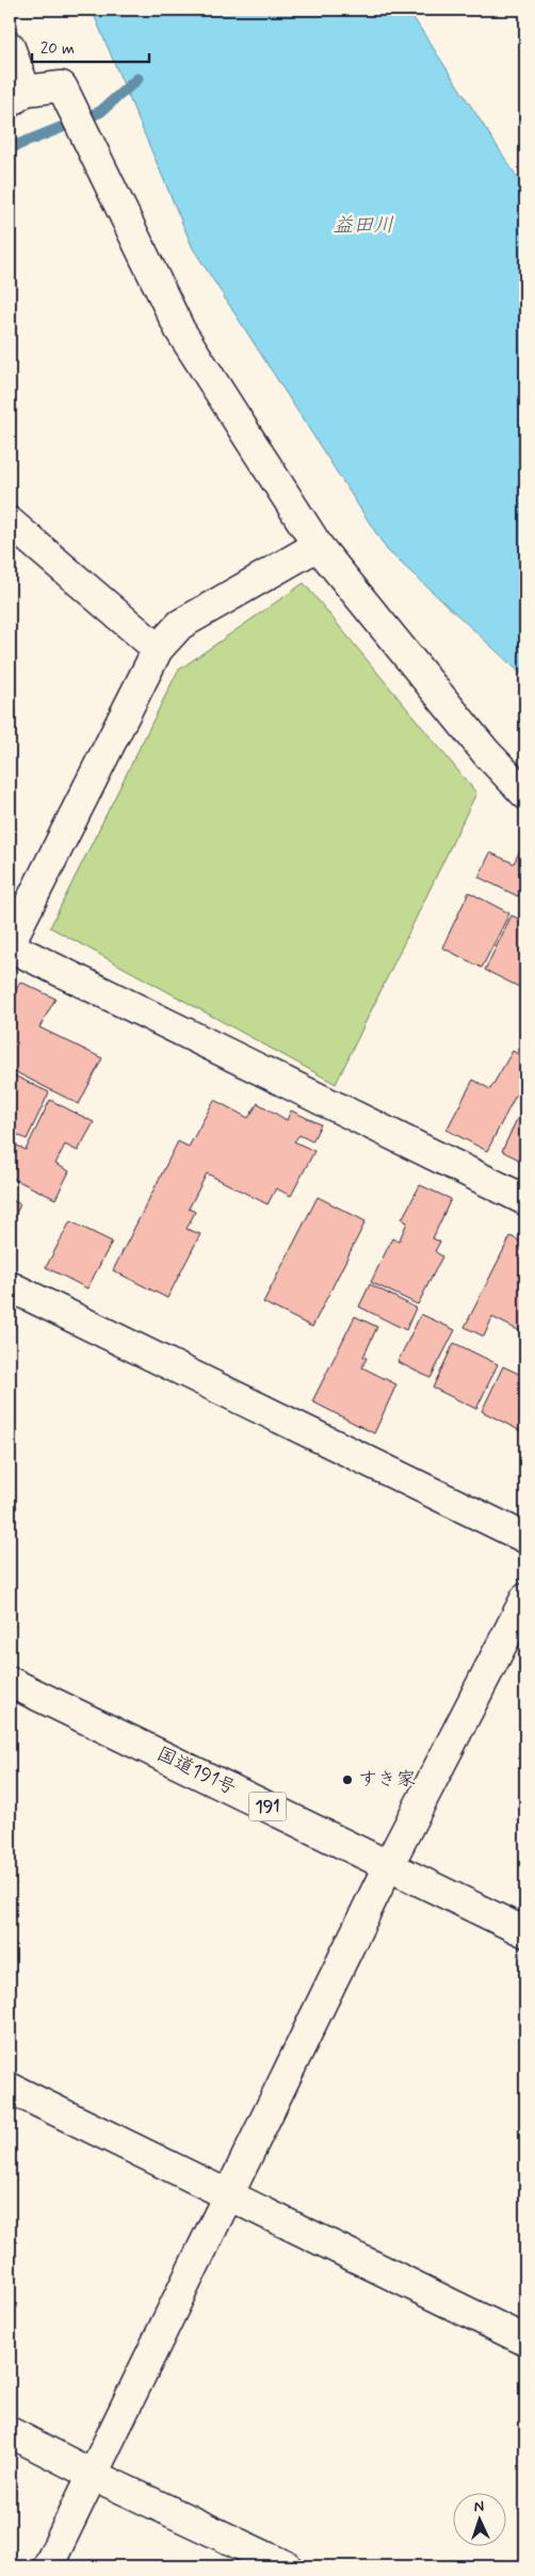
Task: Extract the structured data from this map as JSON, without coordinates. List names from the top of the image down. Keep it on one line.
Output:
{"streets":{"main road":["国道191号","191"]},"water":["益田川"],"places":["すき家"],"scale_bar":"20 m","north":"top"}
